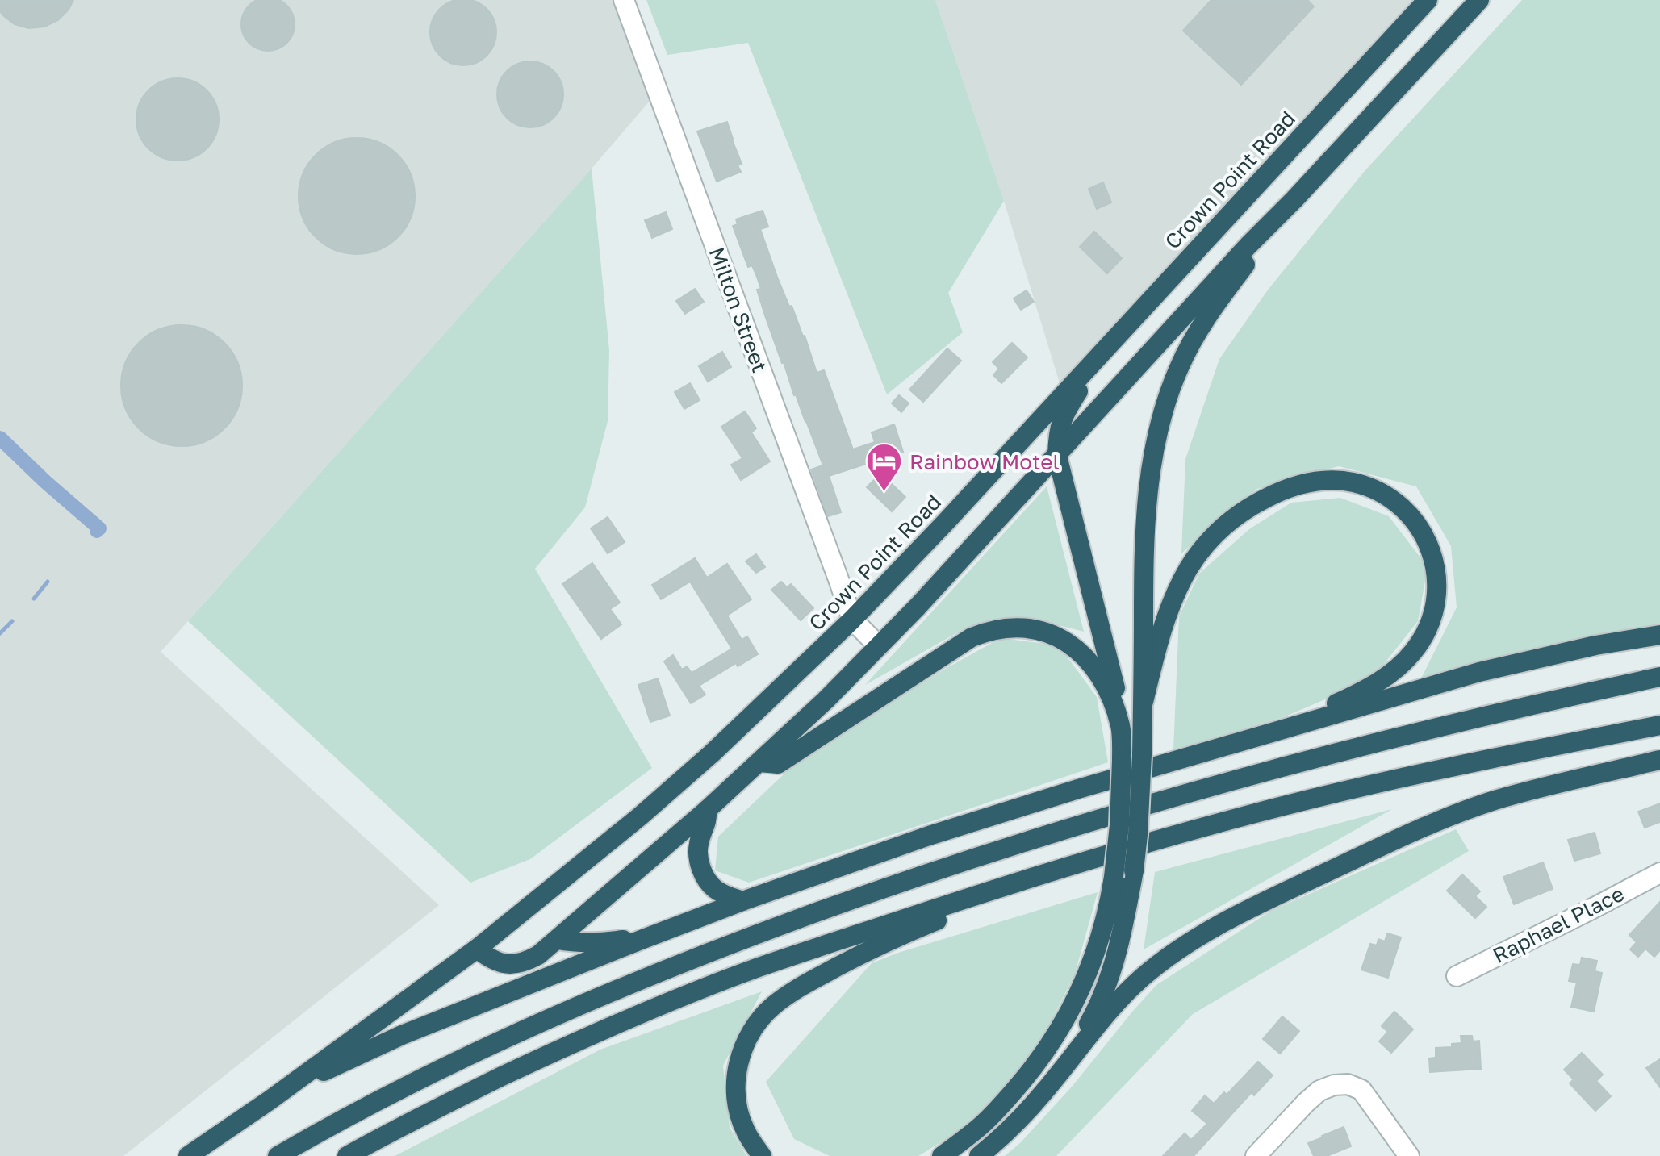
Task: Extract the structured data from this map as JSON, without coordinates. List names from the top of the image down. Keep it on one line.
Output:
{"streets":{"highway":["Crown Point Road"],"street":["Milton Street","Raphael Place"]},"crossings":[["Crown Point Road","Milton Street"]],"places":{"hotel":["Rainbow Motel"]}}
